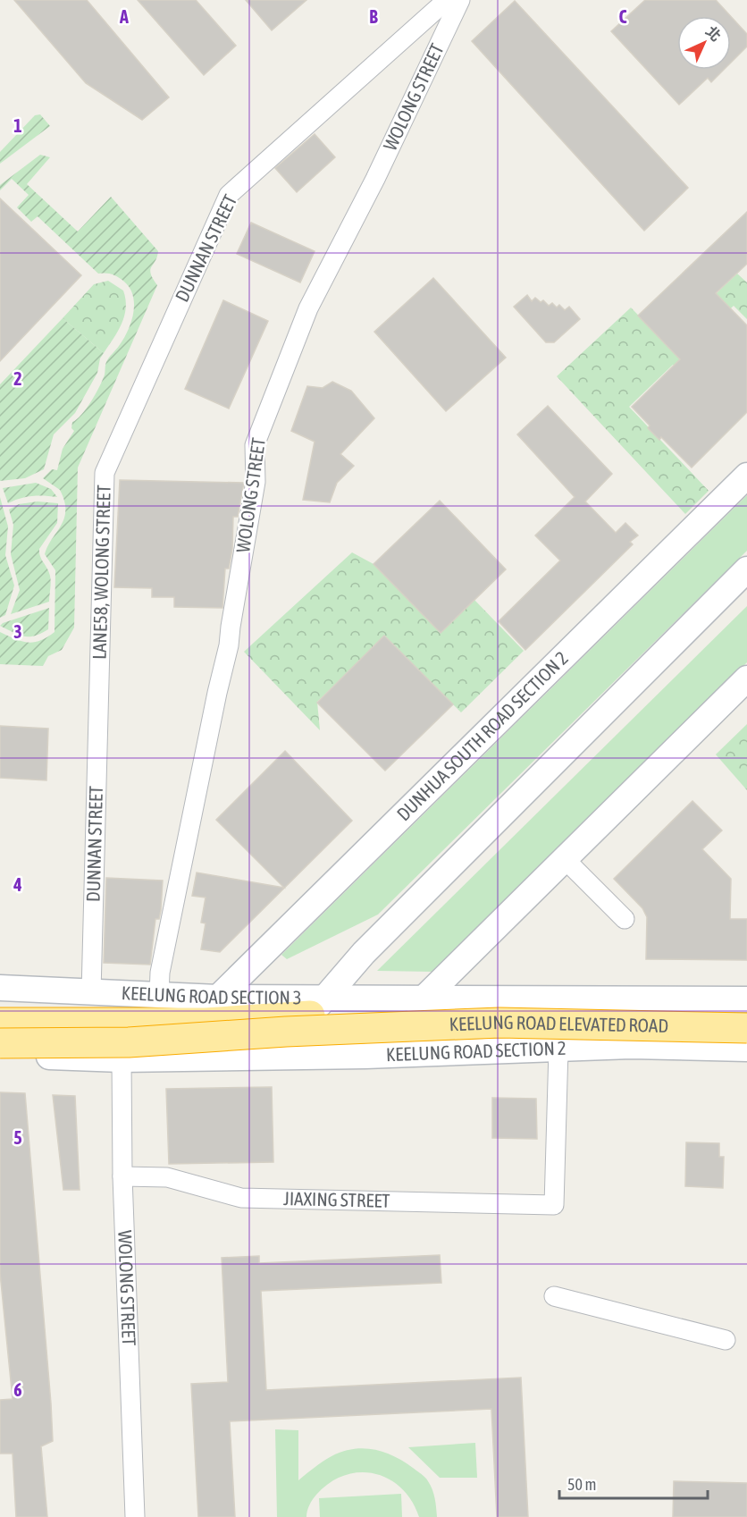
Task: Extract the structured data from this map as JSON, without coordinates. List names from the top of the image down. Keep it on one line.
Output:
{"streets":{"highway":["KEELUNG ROAD ELEVATED ROAD"],"main road":["DUNHUA SOUTH ROAD SECTION 2","KEELUNG ROAD SECTION 3","KEELUNG ROAD SECTION 2"],"street":["WOLONG STREET","DUNNAN STREET","JIAXING STREET"]},"crossings":[["WOLONG STREET","KEELUNG ROAD SECTION 3"],["WOLONG STREET","JIAXING STREET"],["DUNNAN STREET","KEELUNG ROAD SECTION 3"],["DUNHUA SOUTH ROAD SECTION 2","KEELUNG ROAD SECTION 3"],["KEELUNG ROAD SECTION 2","JIAXING STREET"]],"scale_bar":"50 m","north":"top right","grid":{"columns":["A","B","C"],"rows":["1","2","3","4","5","6"]}}
